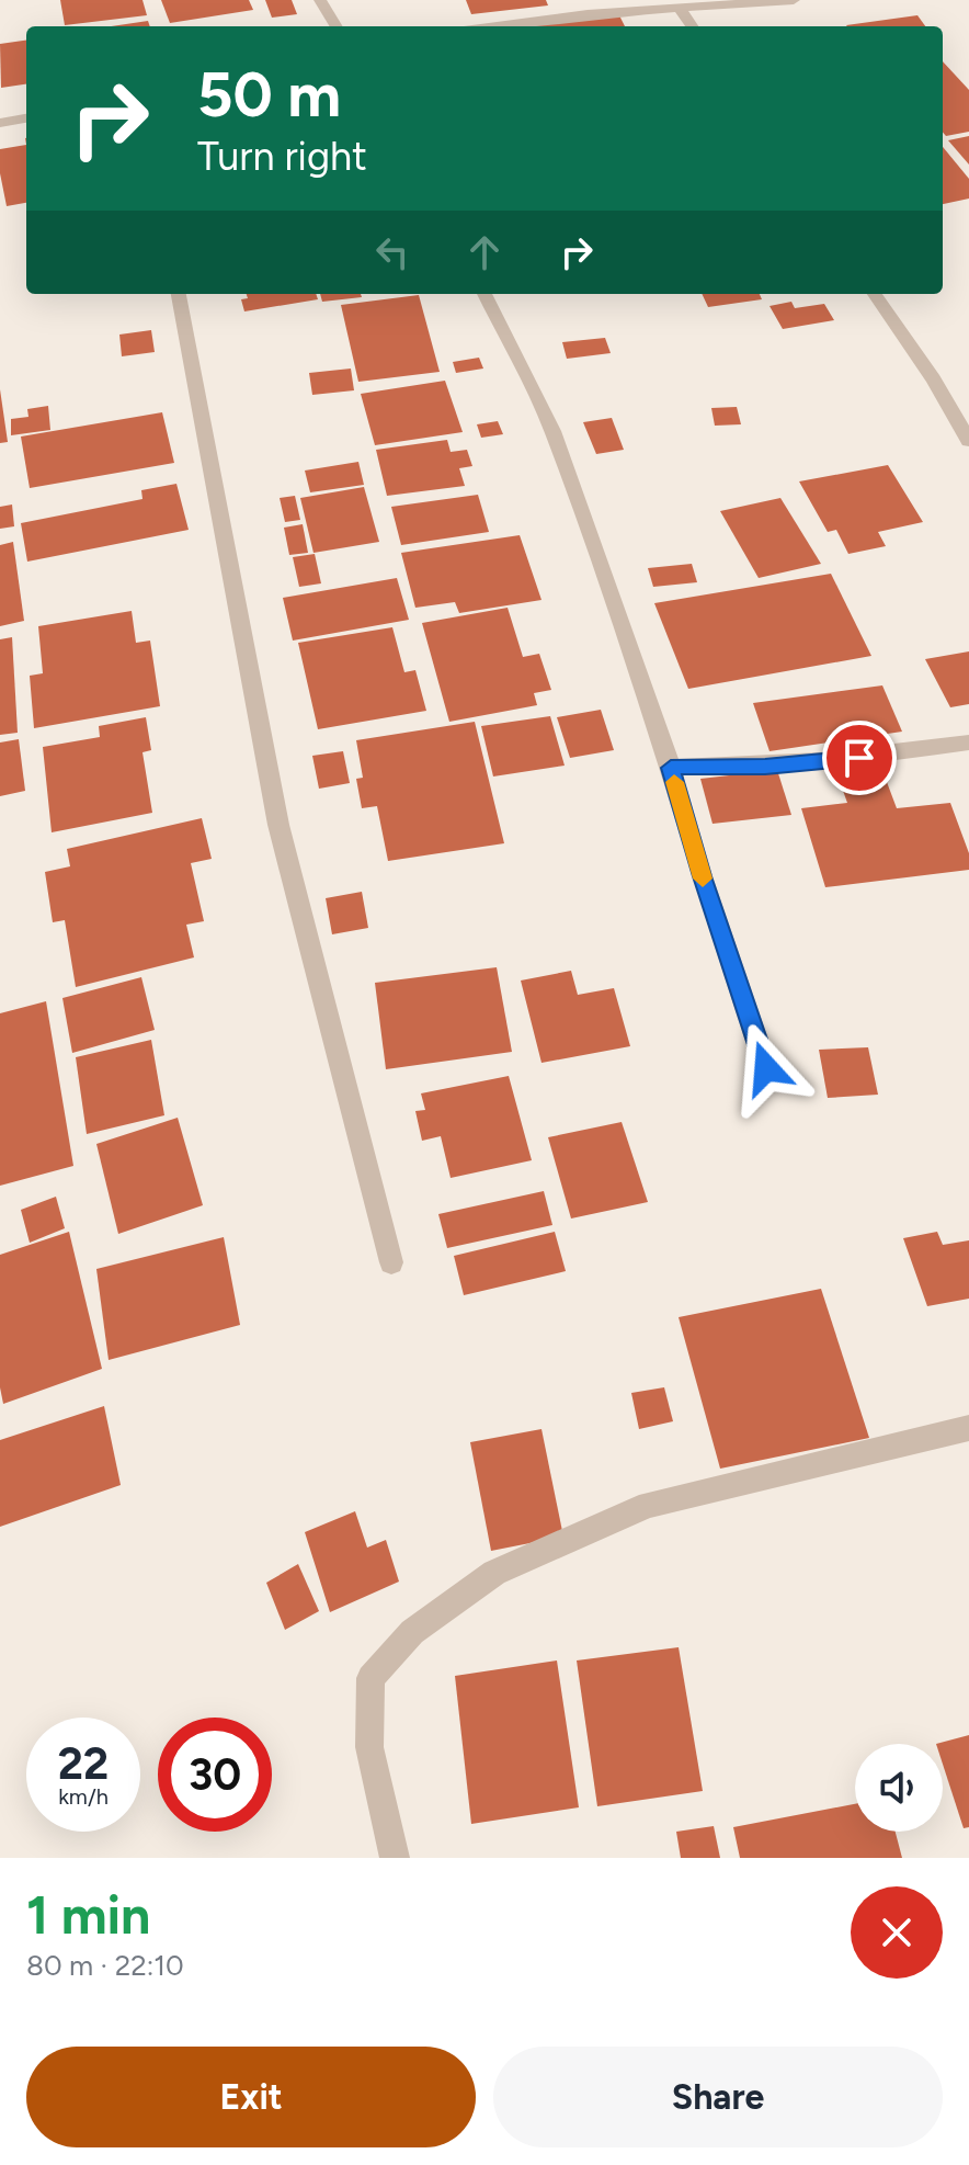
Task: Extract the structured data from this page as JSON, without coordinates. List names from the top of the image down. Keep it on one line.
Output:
{"page":{"turn":["50 m","Turn right"],"speed":"22 km/h","limit":"30","heading":["1 min","80 m · 22:10"],"buttons":["Exit","Share"]}}
